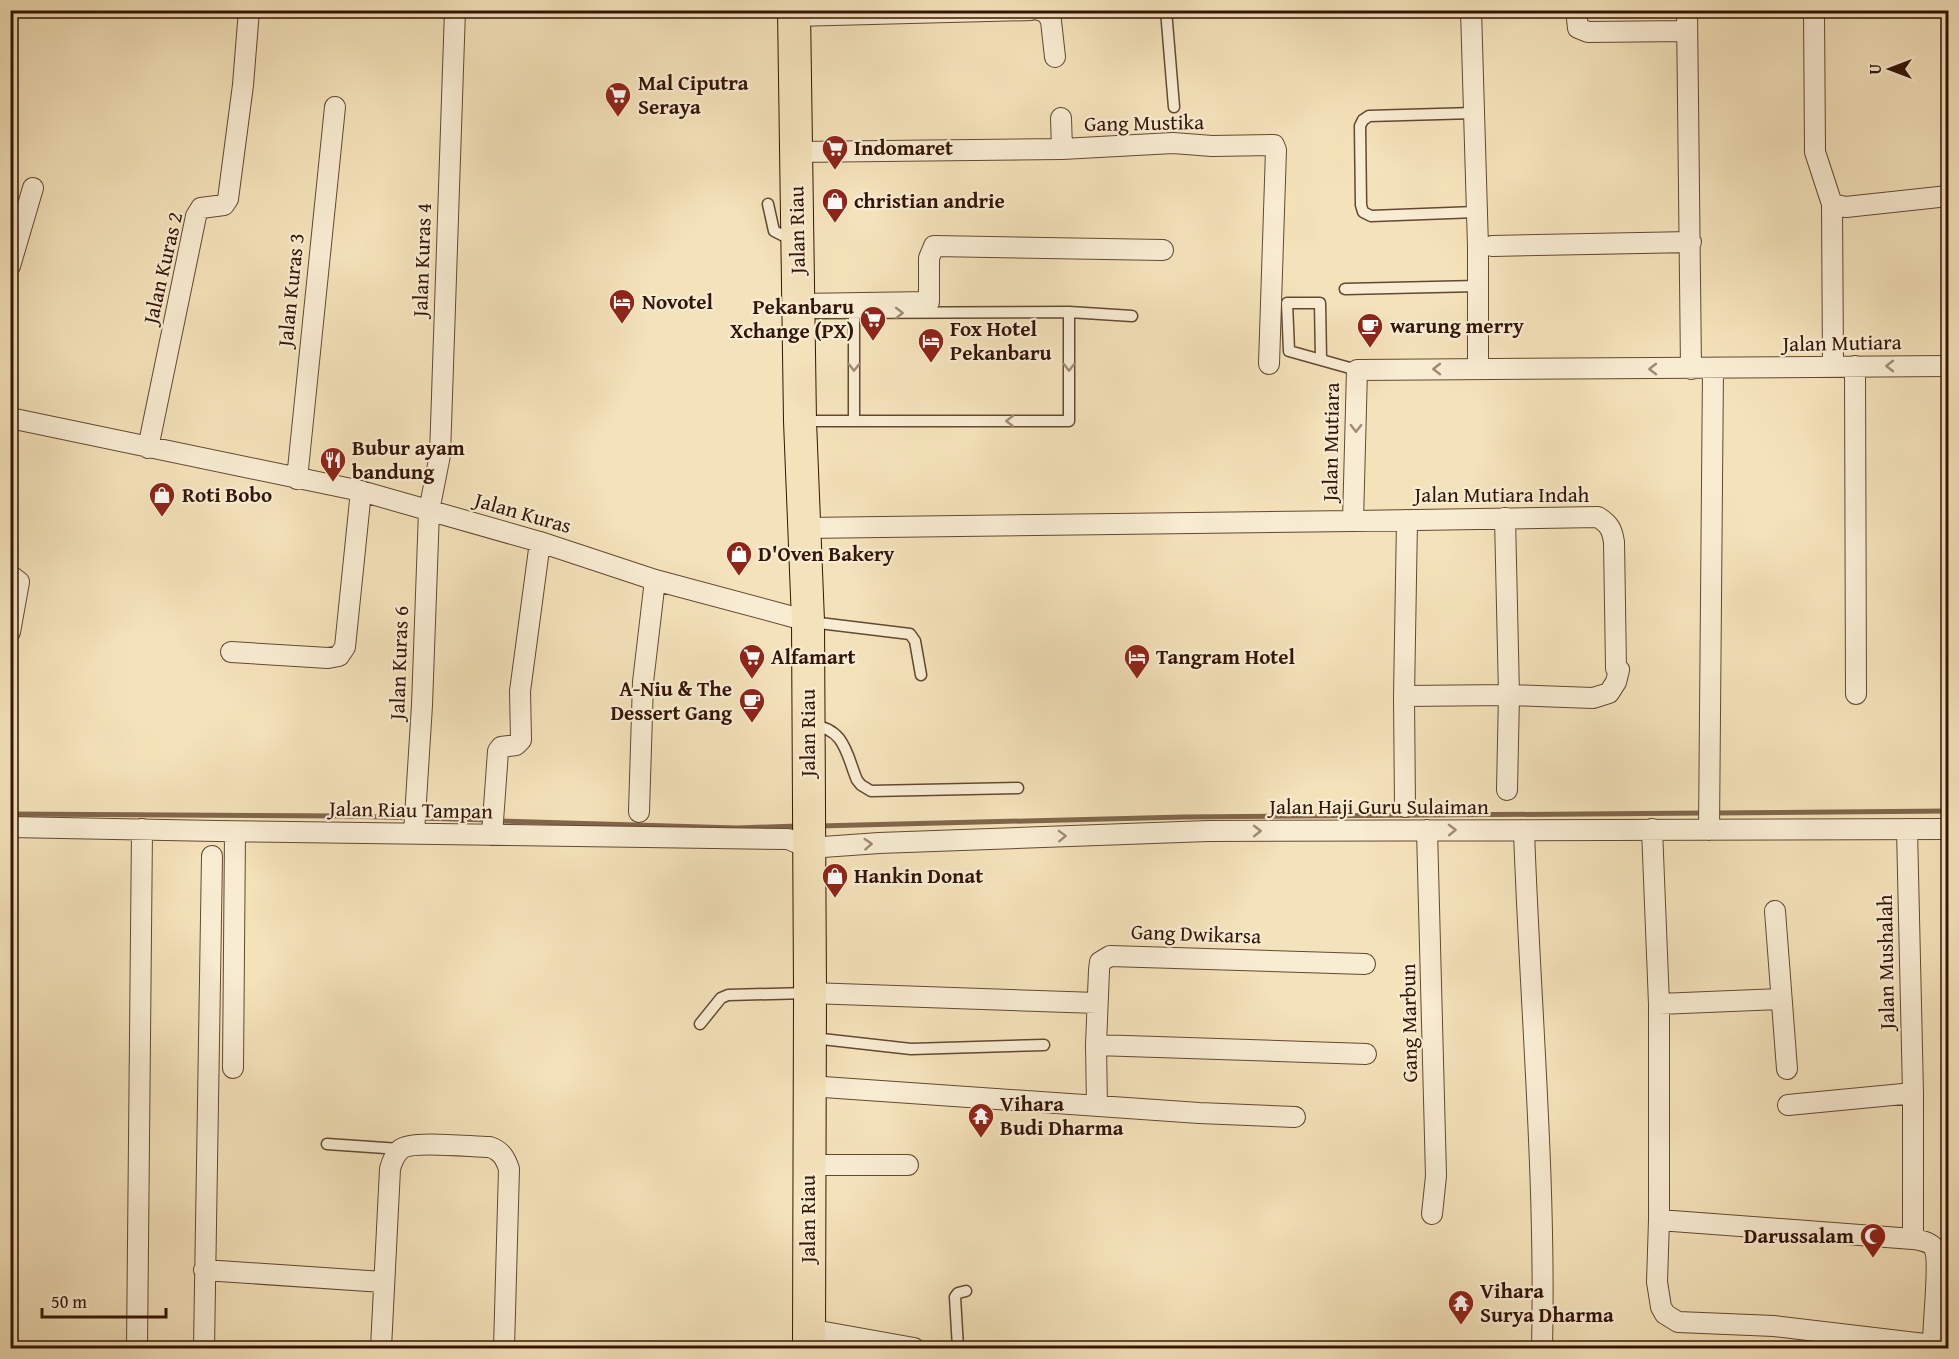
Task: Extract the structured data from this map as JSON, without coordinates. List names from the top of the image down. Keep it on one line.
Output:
{"streets":{"main road":["Jalan Riau"],"street":["Gang Mustika","Jalan Kuras 4","Jalan Kuras 2","Jalan Kuras 3","Jalan Mutiara","Jalan Mutiara Indah","Jalan Kuras","Jalan Kuras 6","Jalan Haji Guru Sulaiman","Jalan Riau Tampan","Gang Dwikarsa","Jalan Mushalah","Gang Marbun"]},"crossings":[["Gang Mustika","Jalan Riau"],["Jalan Riau","Jalan Mutiara"],["Jalan Riau","Jalan Kuras"],["Jalan Riau","Jalan Haji Guru Sulaiman"],["Jalan Riau","Jalan Riau Tampan"],["Jalan Kuras 4","Jalan Kuras"],["Jalan Kuras 4","Jalan Kuras 6"],["Jalan Kuras 2","Jalan Kuras"],["Jalan Kuras 3","Jalan Kuras"],["Jalan Mutiara","Jalan Mutiara Indah"],["Jalan Kuras","Jalan Kuras 6"],["Jalan Kuras 6","Jalan Riau Tampan"],["Jalan Haji Guru Sulaiman","Jalan Riau Tampan"],["Jalan Haji Guru Sulaiman","Jalan Mushalah"],["Jalan Haji Guru Sulaiman","Gang Marbun"]],"places":{"supermarket":["Mal Ciputra Seraya","Indomaret","Pekanbaru Xchange (PX)","Alfamart"],"shop":["christian andrie","Roti Bobo","D'Oven Bakery","Hankin Donat"],"hotel":["Novotel","Fox Hotel Pekanbaru","Tangram Hotel"],"cafe":["warung merry","A-Niu & The Dessert Gang"],"restaurant":["Bubur ayam bandung"],"temple":["Vihara Budi Dharma","Vihara Surya Dharma"],"mosque":["Darussalam"]},"scale_bar":"50 m","north":"left"}
